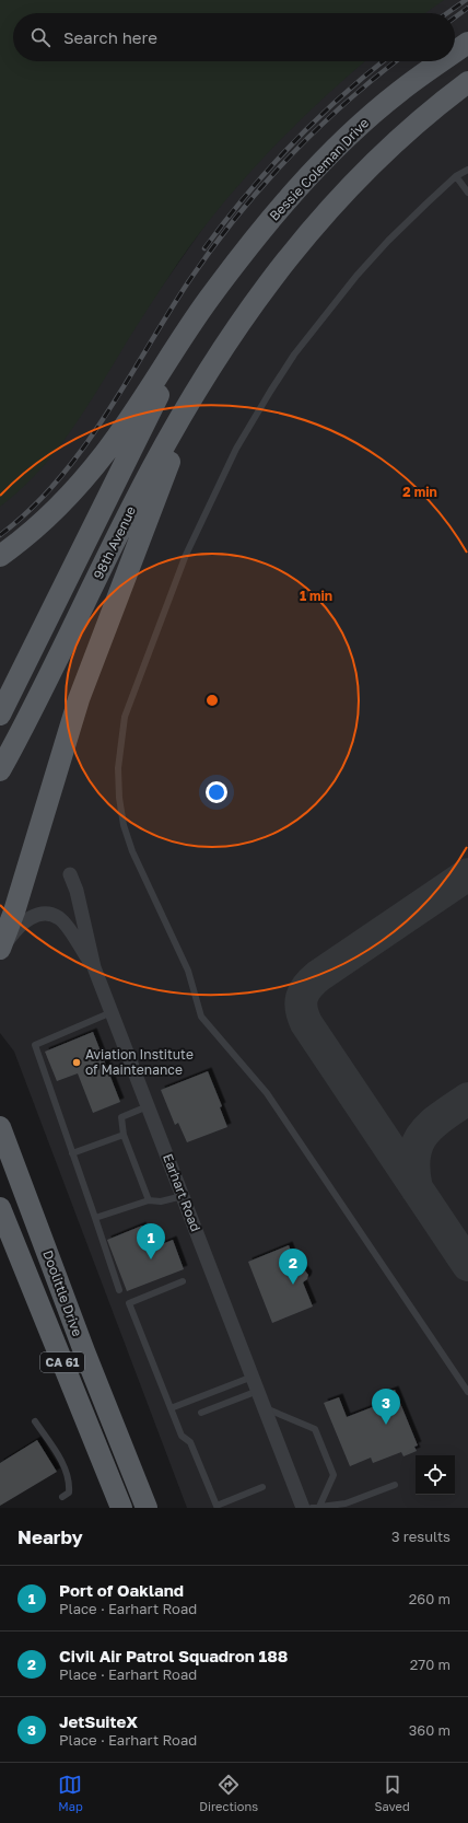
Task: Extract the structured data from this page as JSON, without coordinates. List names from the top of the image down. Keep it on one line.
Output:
{"streets":{"main road":["Bessie Coleman Drive","98th Avenue","Doolittle Drive","CA 61"],"street":["Earhart Road"]},"crossings":[["Bessie Coleman Drive","98th Avenue"]],"places":["Aviation Institute of Maintenance"],"page":{"search":"Search here","pins":["1","2","3"],"heading":["Nearby","3 results"],"list":[{"mark":"1","name":"Port of Oakland","note":"Place · Earhart Road","value":"260 m"},{"mark":"2","name":"Civil Air Patrol Squadron 188","note":"Place · Earhart Road","value":"270 m"},{"mark":"3","name":"JetSuiteX","note":"Place · Earhart Road","value":"360 m"}],"nav":["Map","Directions","Saved"]},"rings":["2 min","1 min"]}
